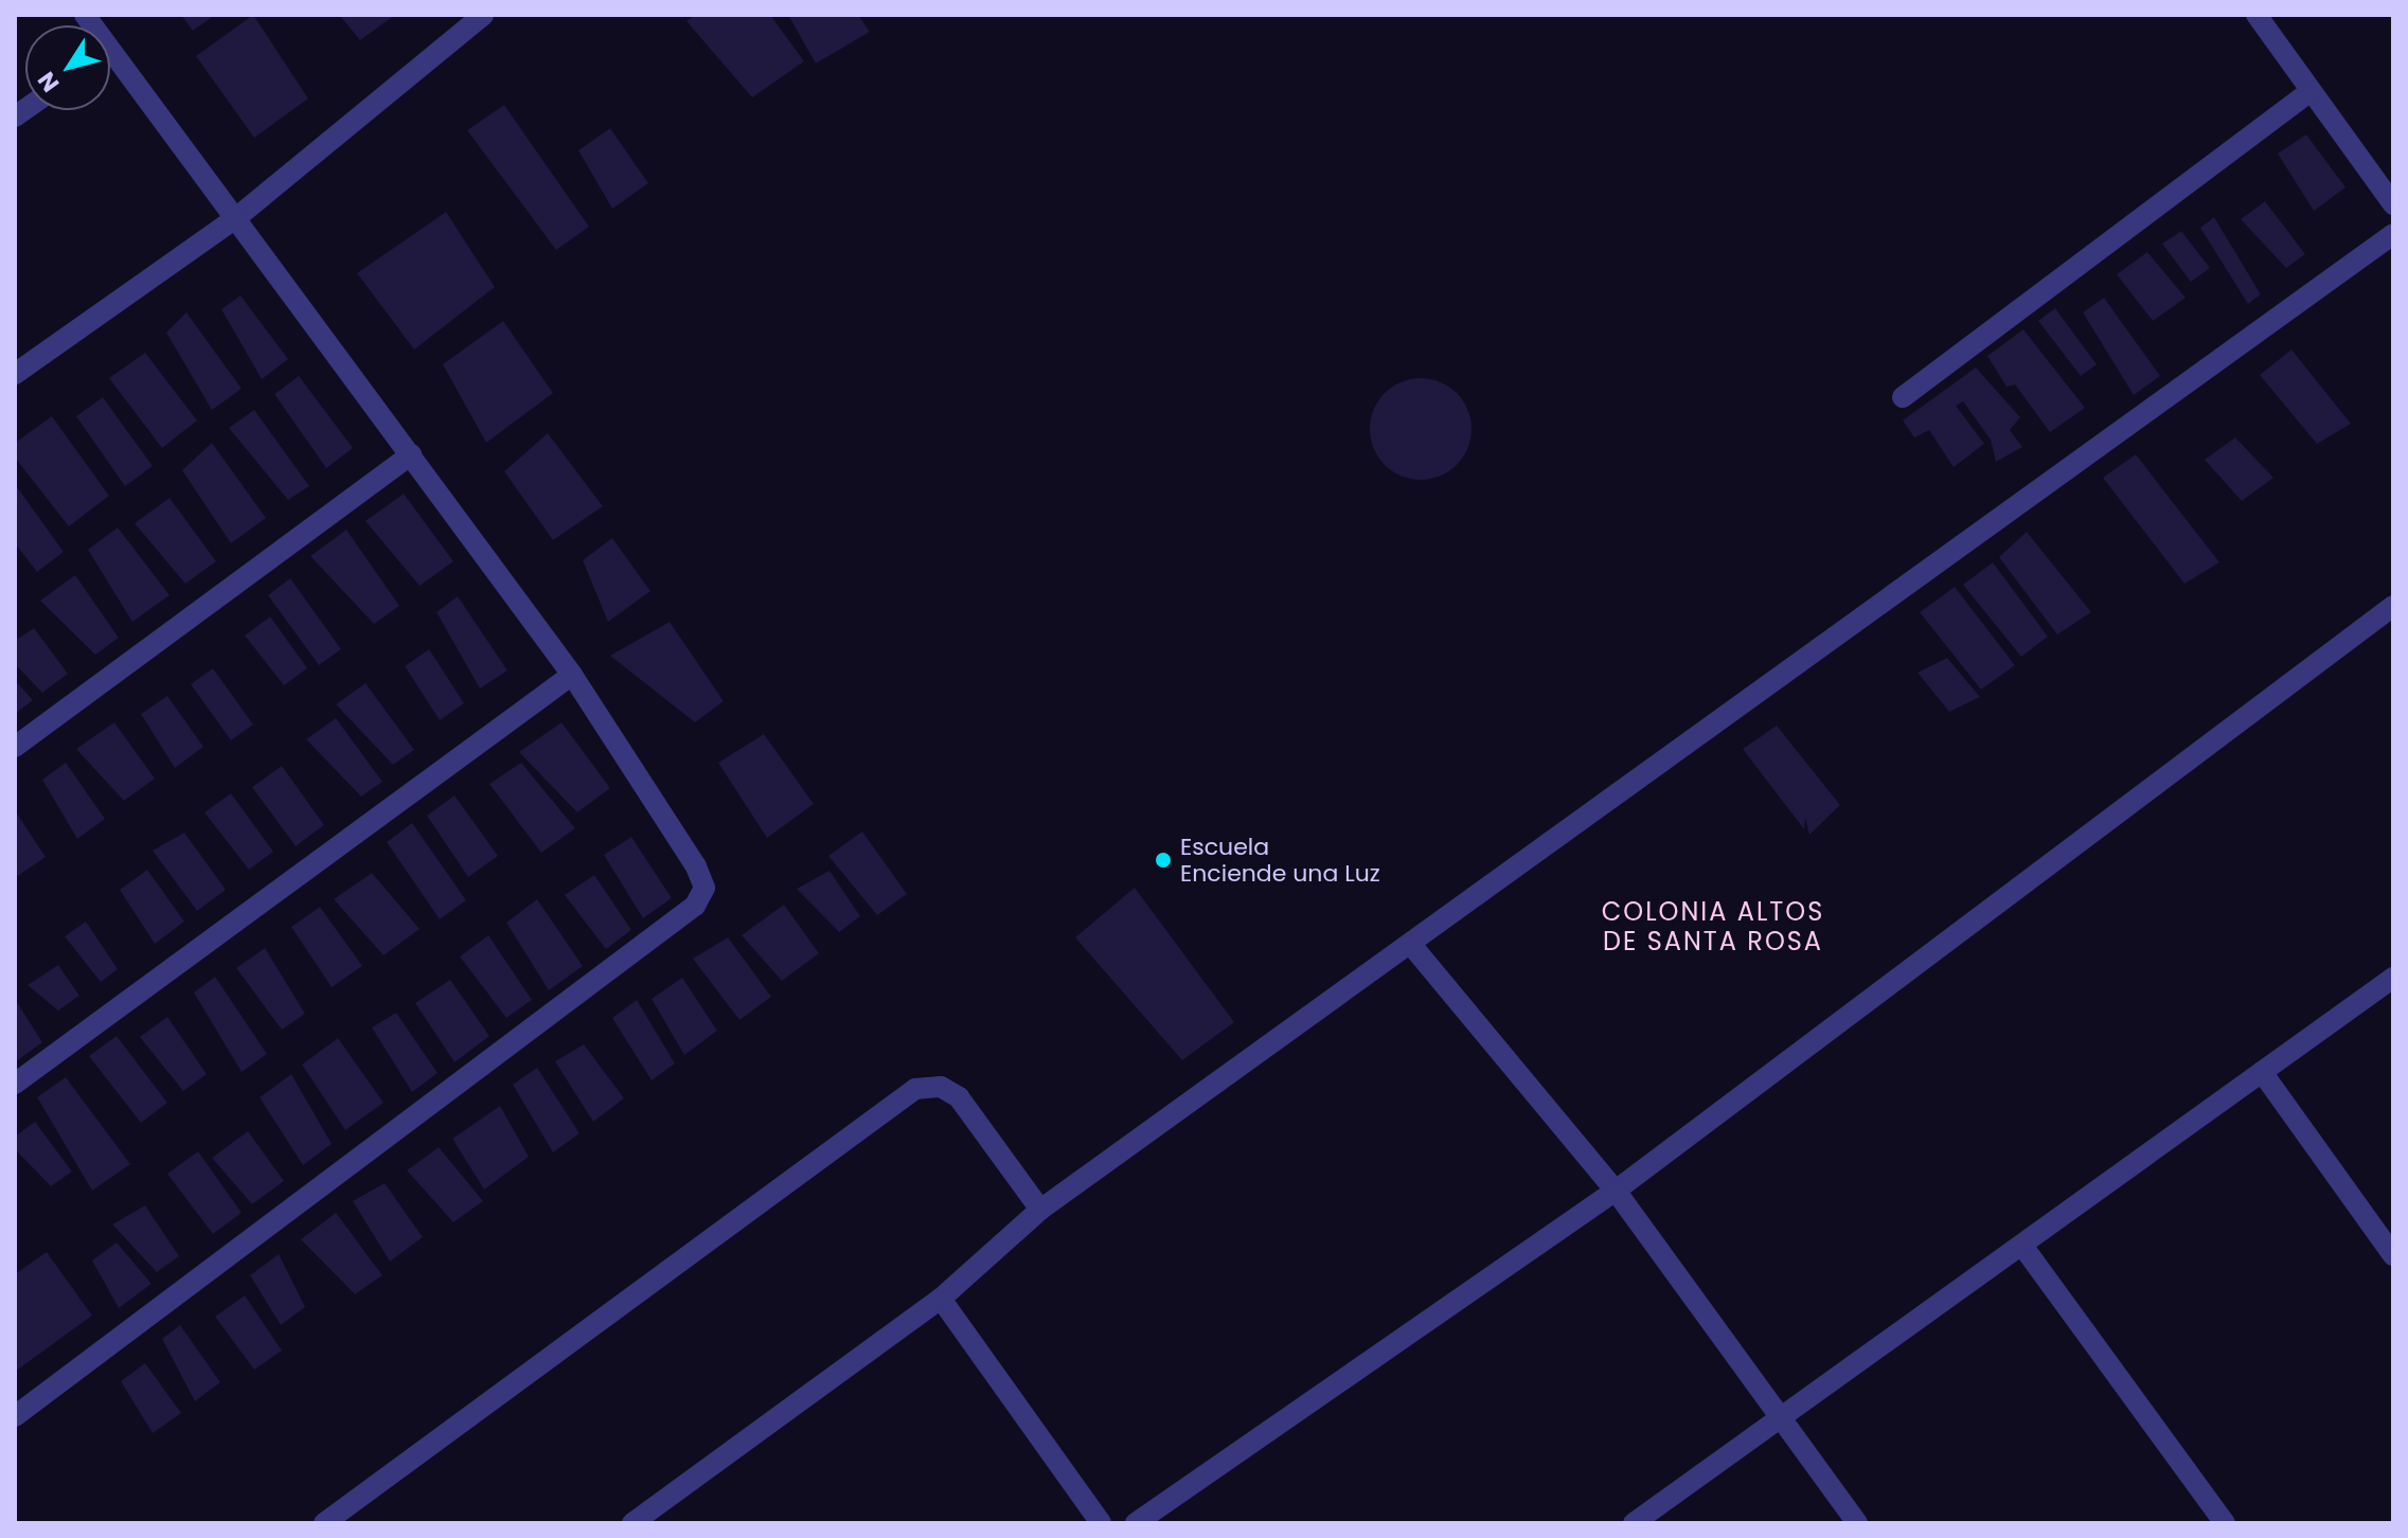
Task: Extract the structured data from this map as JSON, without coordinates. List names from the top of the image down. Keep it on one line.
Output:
{"districts":["COLONIA ALTOS DE SANTA ROSA"],"places":["Escuela Enciende una Luz"],"north":"bottom left"}
